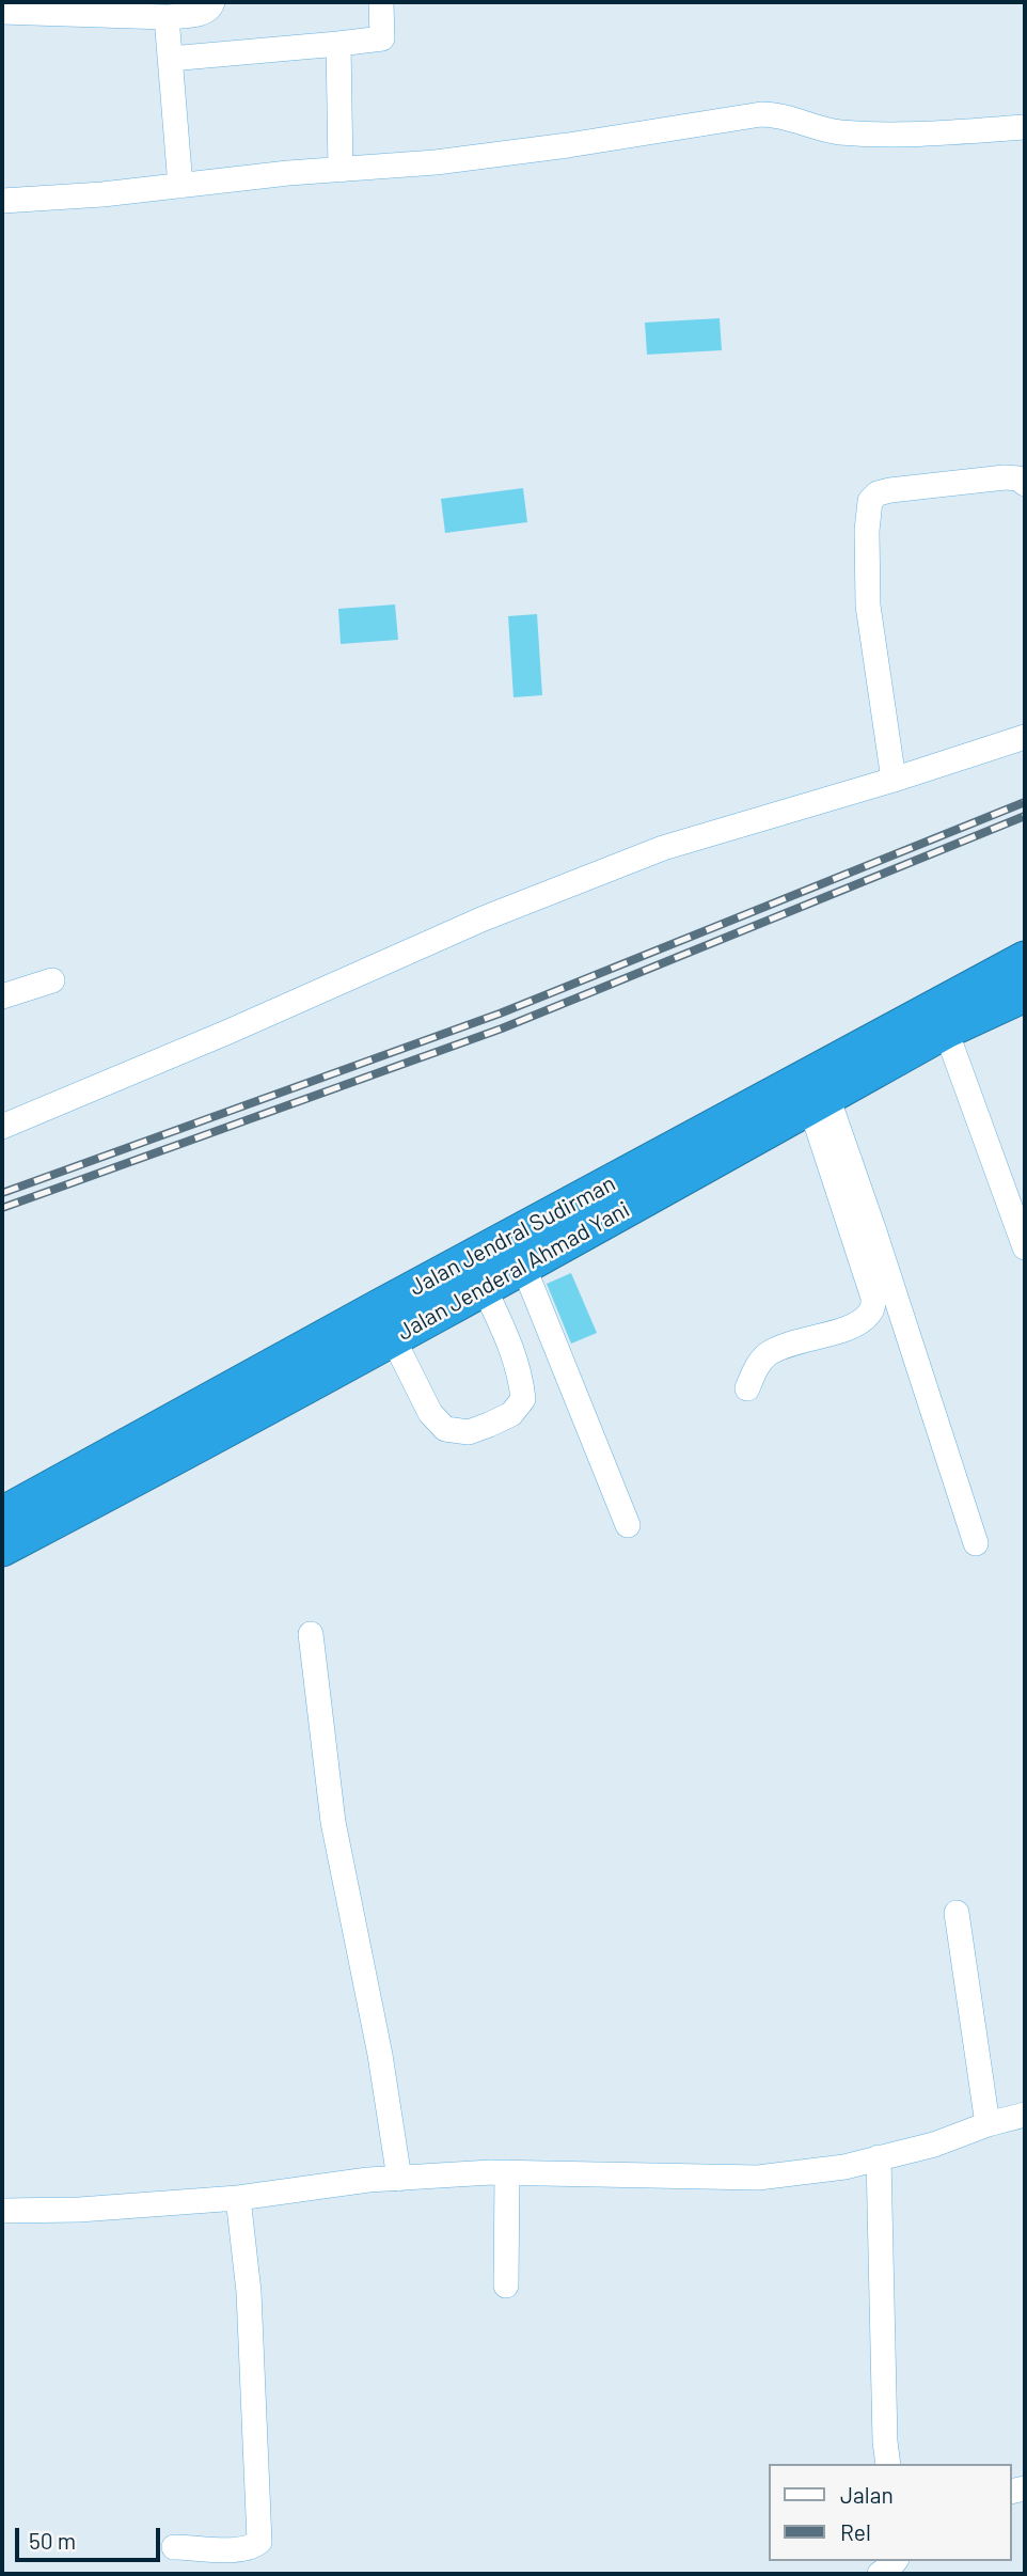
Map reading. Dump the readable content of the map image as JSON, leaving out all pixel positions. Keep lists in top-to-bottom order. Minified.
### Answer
{"streets":{"highway":["Jalan Jendral Sudirman","Jalan Jenderal Ahmad Yani"]},"crossings":[["Jalan Jendral Sudirman","Jalan Jenderal Ahmad Yani"]],"legend":["Jalan","Rel"],"scale_bar":"50 m"}
